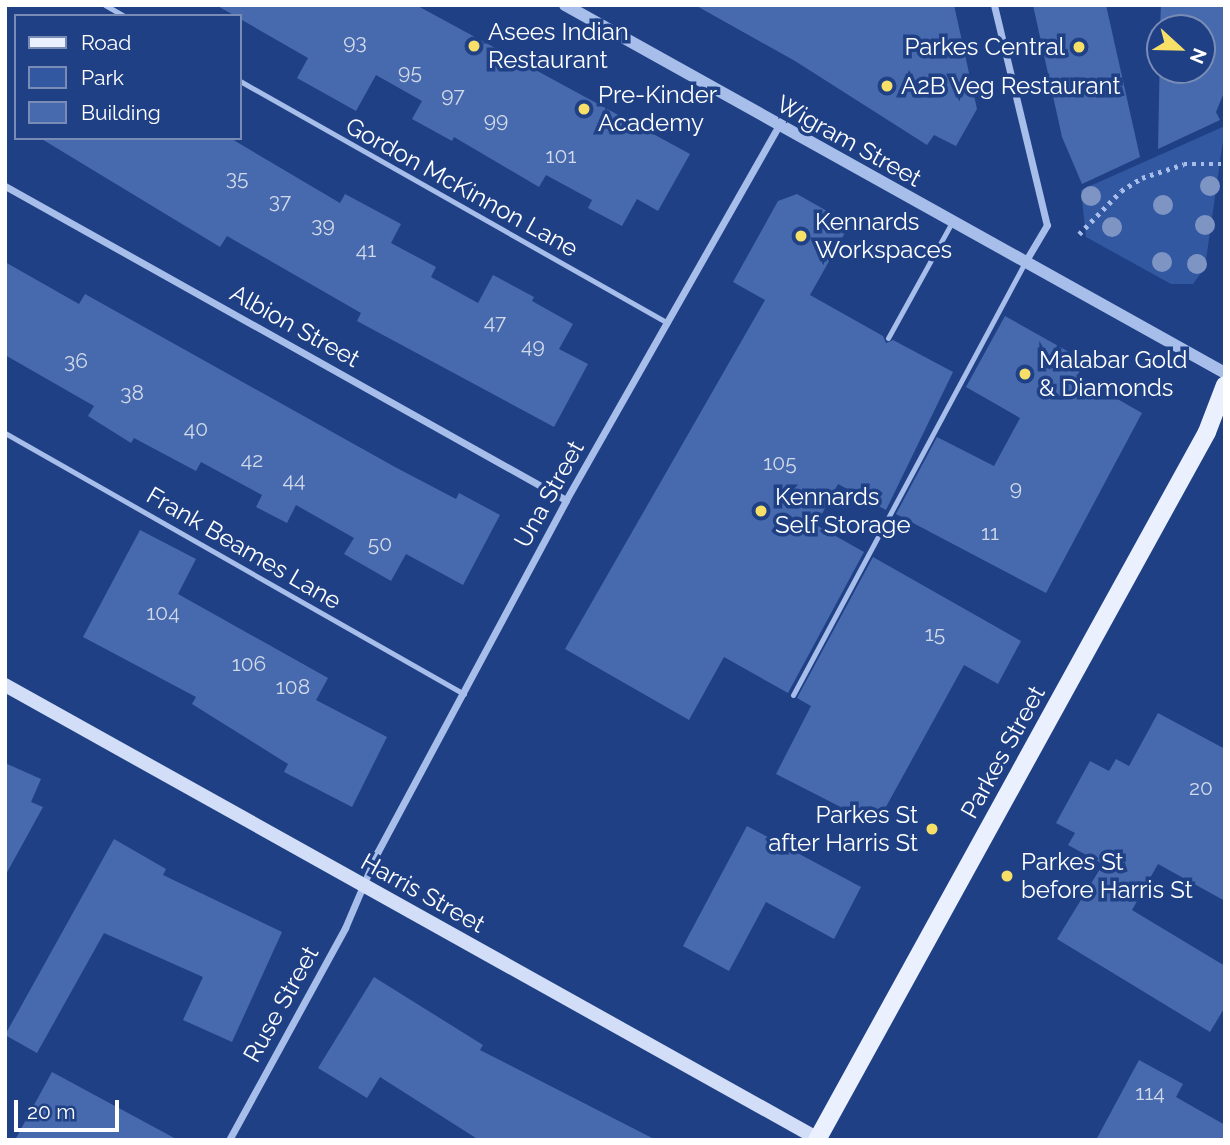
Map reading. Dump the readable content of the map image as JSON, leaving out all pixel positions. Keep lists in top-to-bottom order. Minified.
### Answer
{"streets":{"main road":["Parkes Street","Harris Street"],"street":["Wigram Street","Albion Street","Una Street","Ruse Street"],"lane":["Gordon McKinnon Lane","Frank Beames Lane"]},"crossings":[["Wigram Street","Una Street"],["Gordon McKinnon Lane","Una Street"],["Albion Street","Una Street"],["Una Street","Frank Beames Lane"],["Una Street","Harris Street"],["Una Street","Ruse Street"],["Parkes Street","Harris Street"],["Harris Street","Ruse Street"]],"places":["Asees Indian Restaurant","Parkes Central","A2B Veg Restaurant","Pre-Kinder Academy","Kennards Workspaces","Malabar Gold & Diamonds","Kennards Self Storage","Parkes St after Harris St","Parkes St before Harris St"],"house_numbers":["93","95","97","99","101","35","37","39","41","47","49","36","38","40","42","105","44","9","11","50","104","15","106","108","20","114"],"legend":["Road","Park","Building"],"scale_bar":"20 m","north":"right"}
